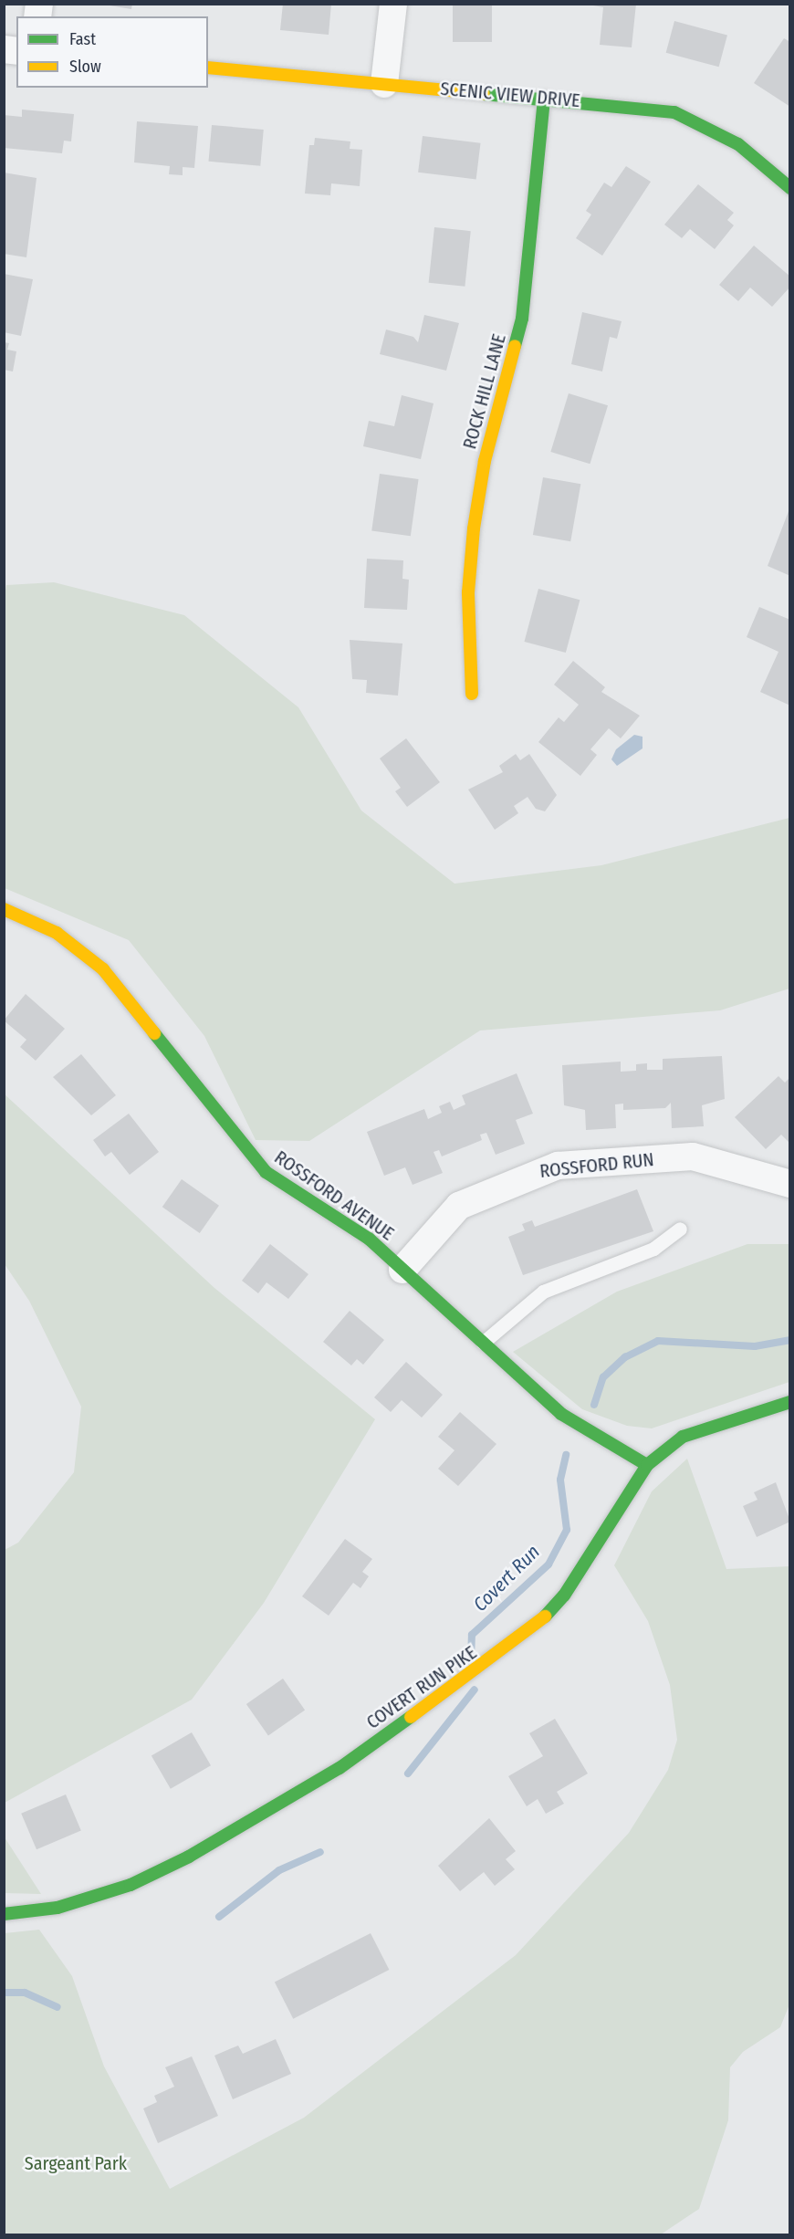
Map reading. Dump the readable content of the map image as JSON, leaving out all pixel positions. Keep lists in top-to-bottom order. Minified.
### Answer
{"streets":{"street":["SCENIC VIEW DRIVE","ROCK HILL LANE","ROSSFORD RUN","ROSSFORD AVENUE","COVERT RUN PIKE"]},"crossings":[["SCENIC VIEW DRIVE","ROCK HILL LANE"],["ROSSFORD RUN","ROSSFORD AVENUE"],["ROSSFORD AVENUE","COVERT RUN PIKE"]],"water":["Covert Run"],"parks":["Sargeant Park"],"legend":["Fast","Slow"]}
